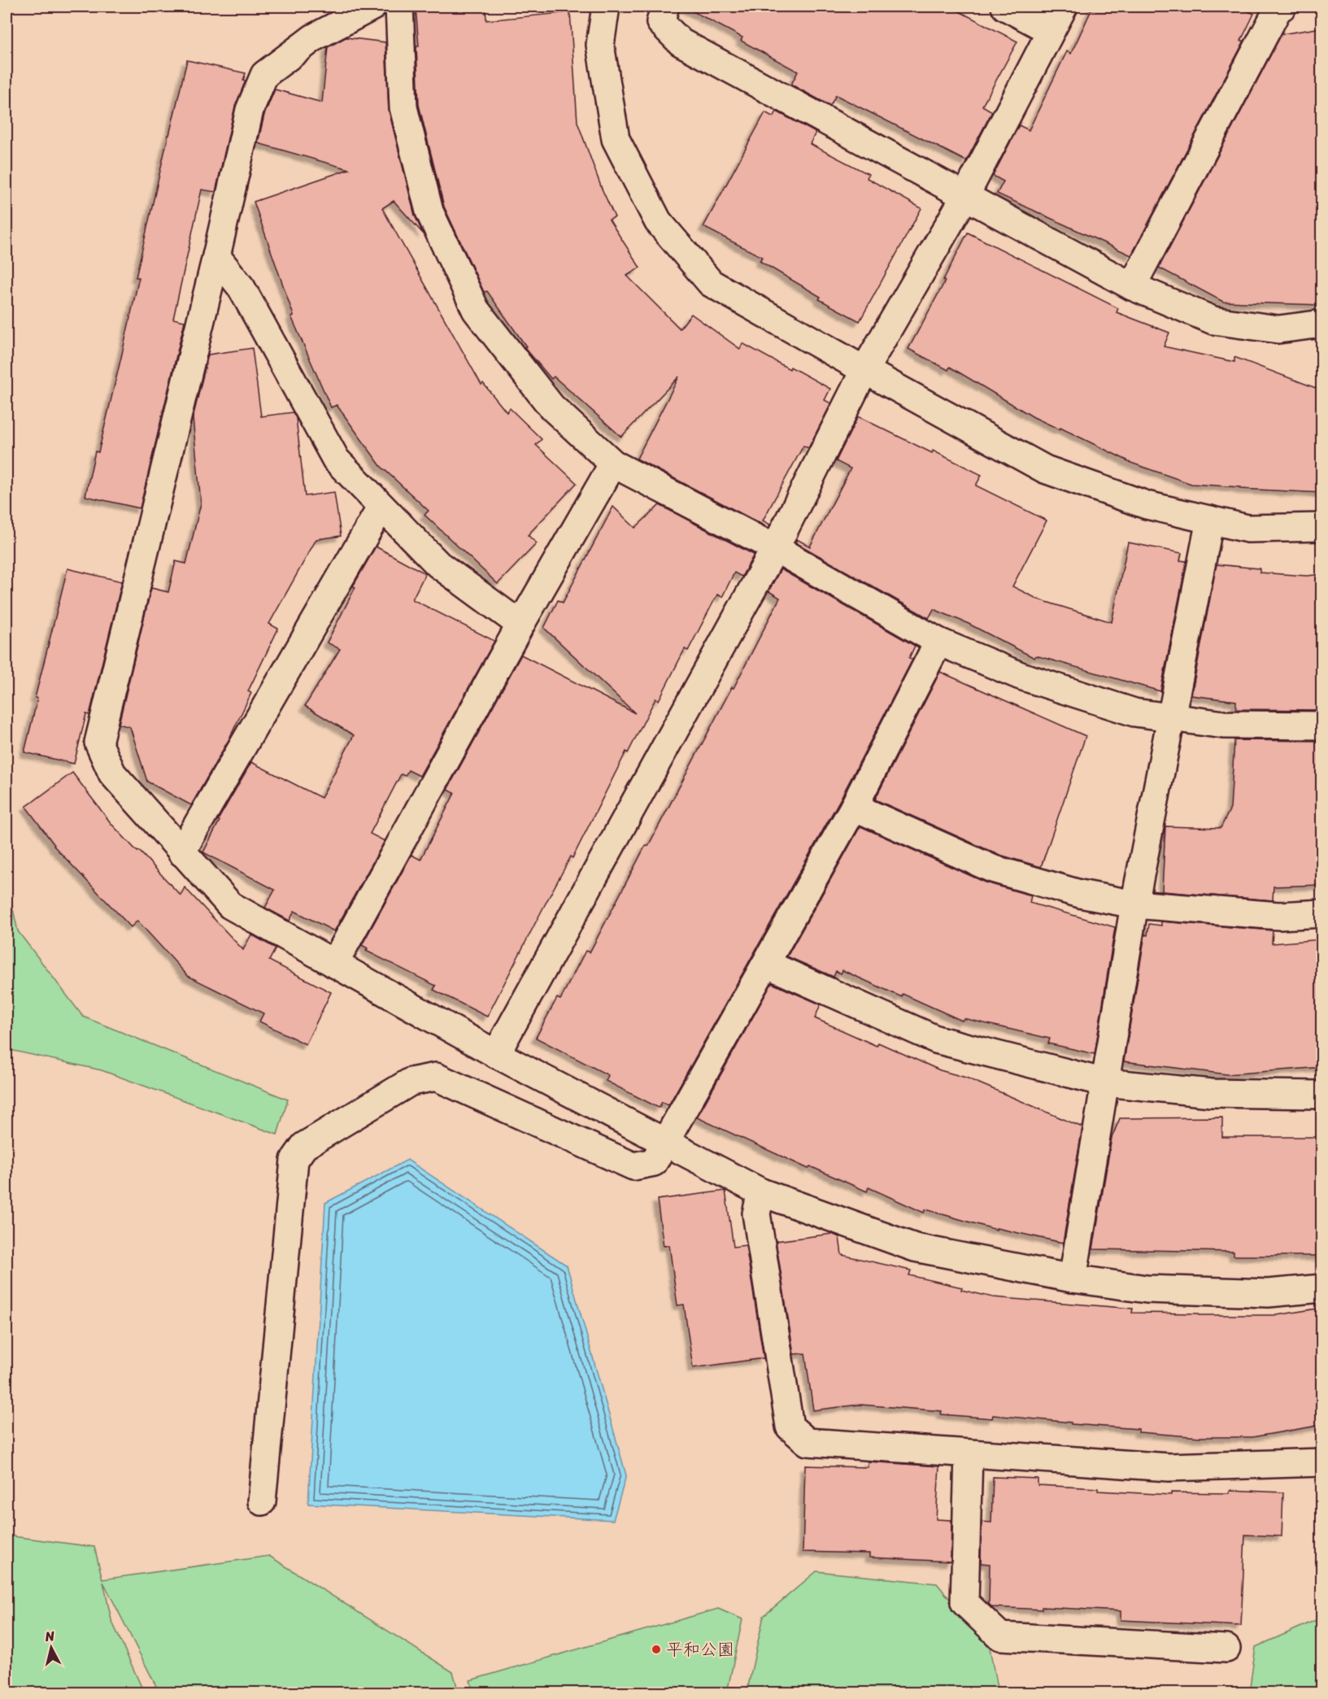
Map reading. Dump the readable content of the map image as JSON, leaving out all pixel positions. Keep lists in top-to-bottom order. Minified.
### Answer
{"places":["平和公園"],"north":"top"}
